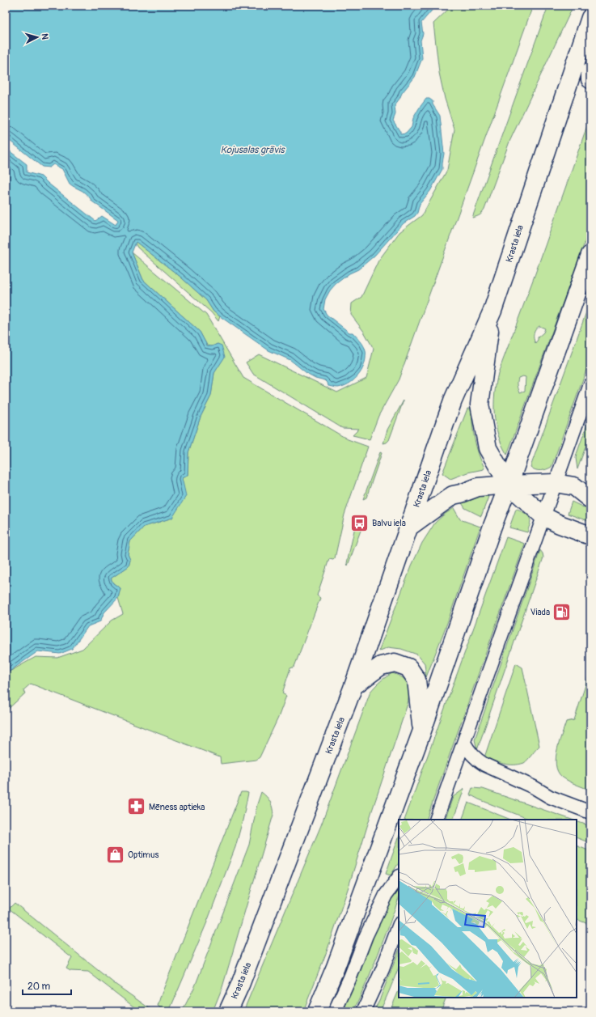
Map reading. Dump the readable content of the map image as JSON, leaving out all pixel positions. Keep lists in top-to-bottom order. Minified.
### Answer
{"streets":{"main road":["Krasta iela"]},"water":["Kojusalas grāvis"],"places":{"bus stop":["Balvu iela"],"fuel station":["Viada"],"pharmacy":["Mēness aptieka"],"shop":["Optimus"]},"scale_bar":"20 m","north":"right"}
